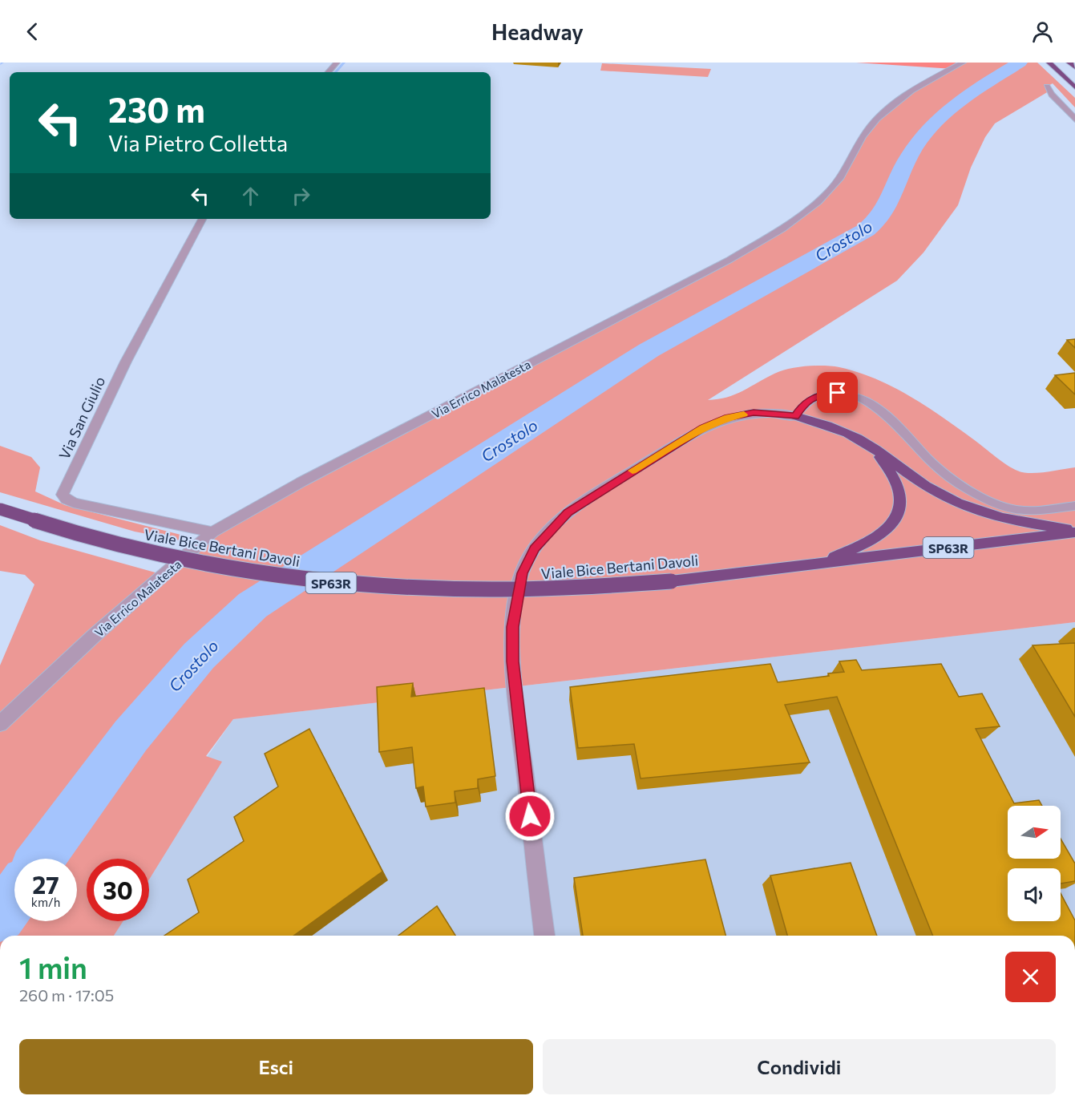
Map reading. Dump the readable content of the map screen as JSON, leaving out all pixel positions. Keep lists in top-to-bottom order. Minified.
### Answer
{"streets":{"highway":["Viale Bice Bertani Davoli","SP63R"],"street":["Via Errico Malatesta","Via San Giulio"]},"crossings":[["Via Errico Malatesta","Via San Giulio"]],"water":["Crostolo"],"north":"right","page":{"header":"Headway","turn":["230 m","Via Pietro Colletta"],"speed":"27 km/h","limit":"30","heading":["1 min","260 m · 17:05"],"buttons":["Esci","Condividi"]}}
